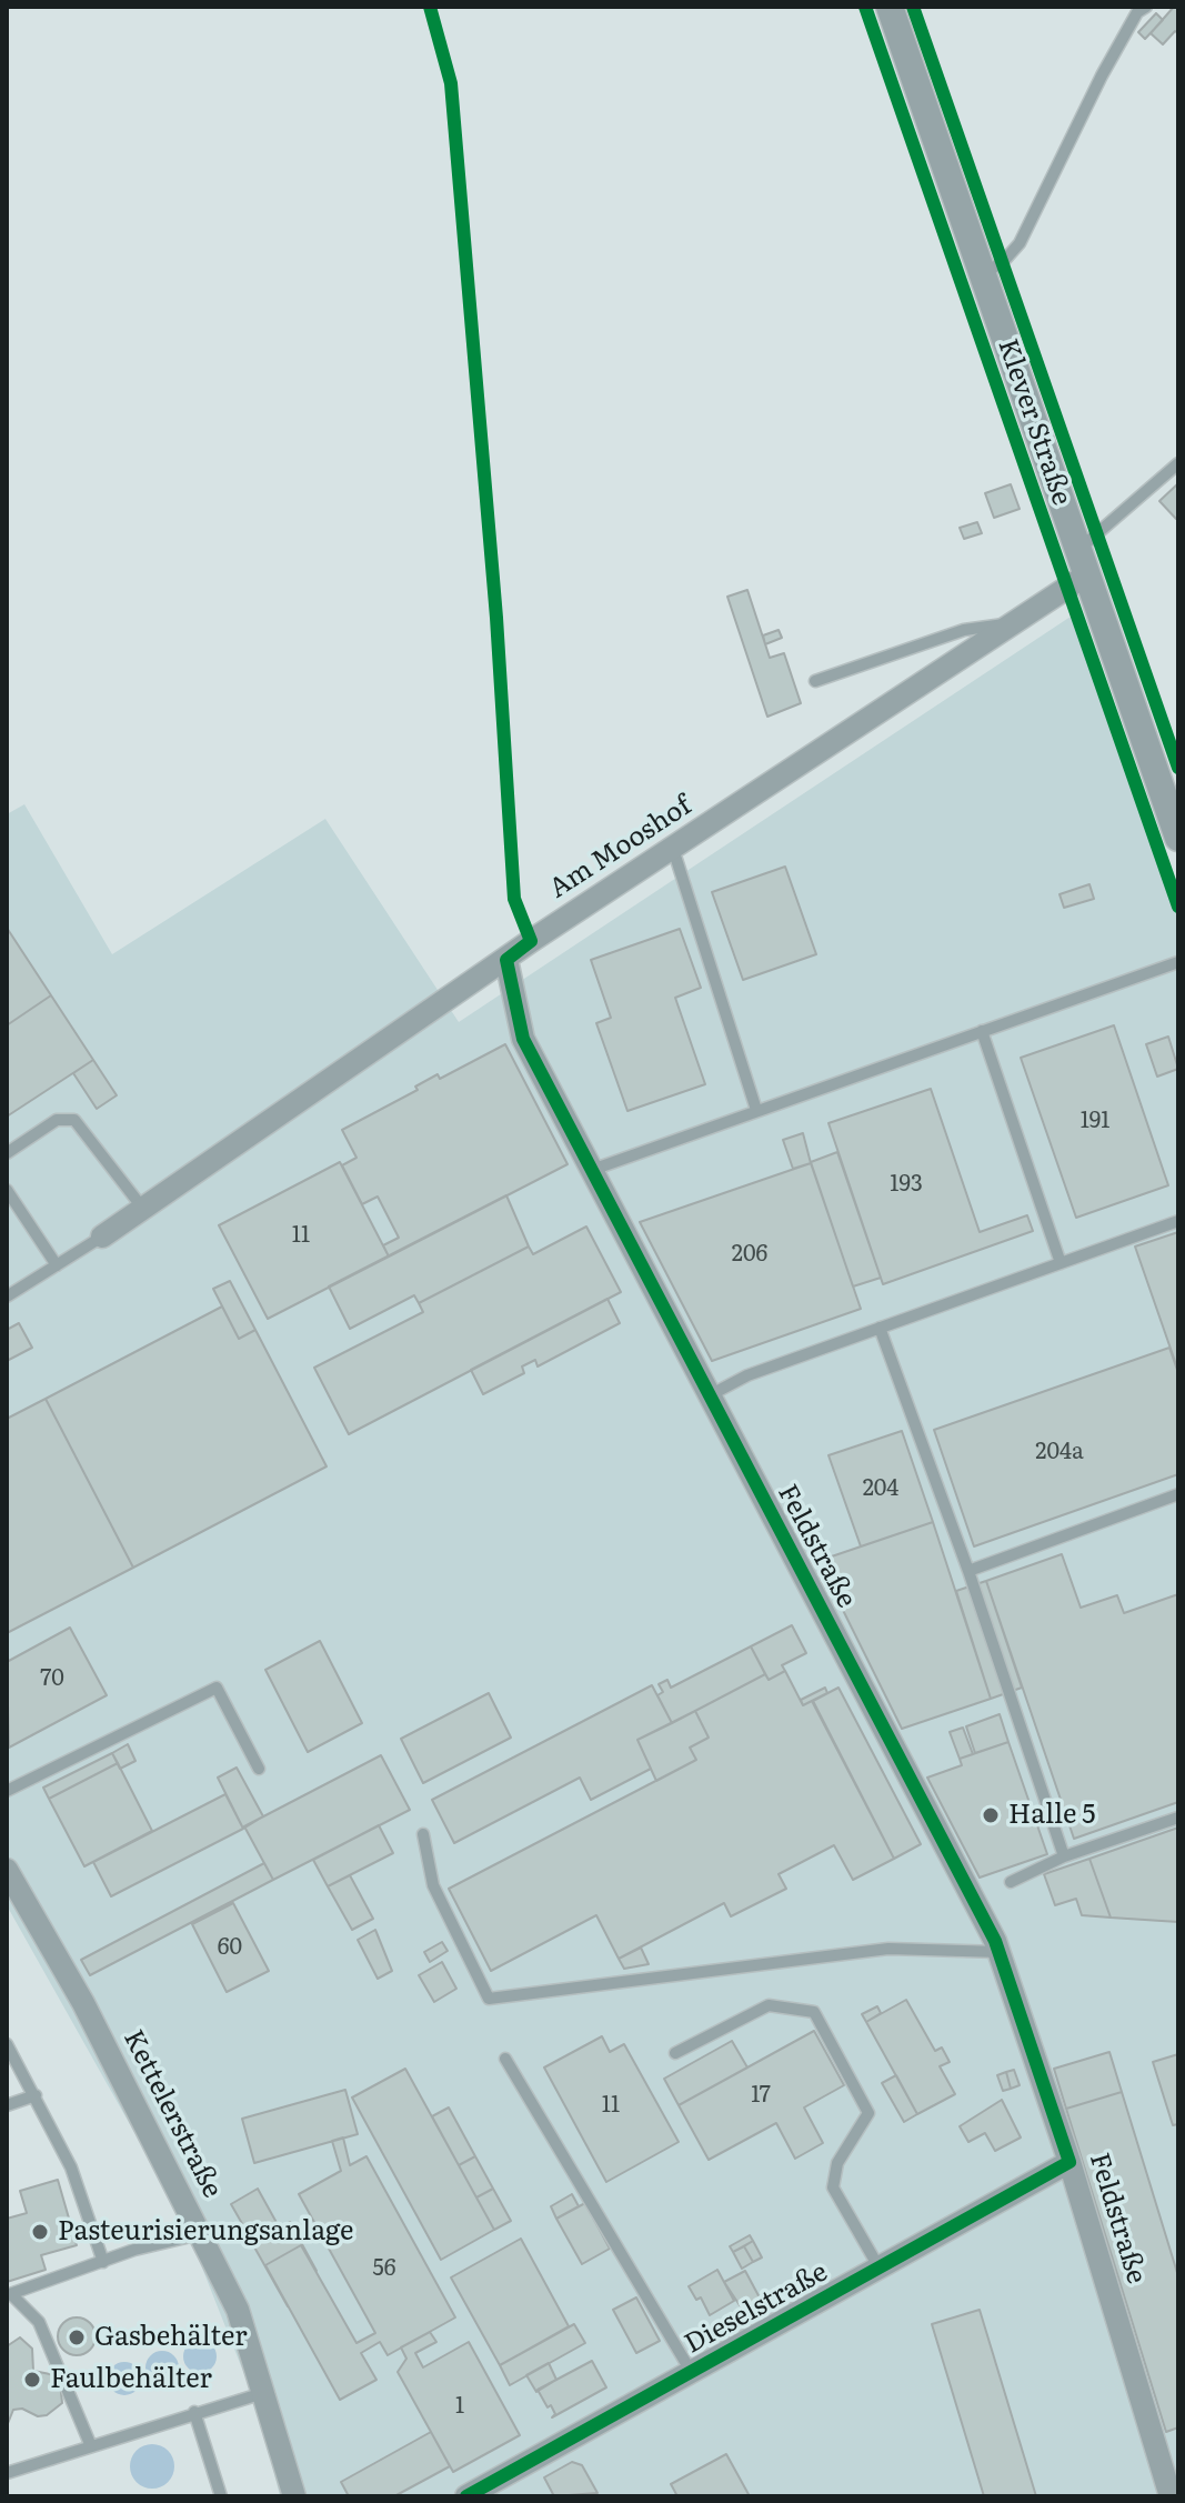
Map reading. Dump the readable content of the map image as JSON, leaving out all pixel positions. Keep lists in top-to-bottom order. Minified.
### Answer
{"streets":{"street":["Klever Straße","Am Mooshof","Feldstraße","Kettelerstraße","Dieselstraße"]},"crossings":[["Klever Straße","Am Mooshof"],["Am Mooshof","Feldstraße"],["Feldstraße","Dieselstraße"]],"places":["Halle 5","Pasteurisierungsanlage","Gasbehälter","Faulbehälter"],"house_numbers":["191","193","11","206","204a","204","70","60","17","11","56","1"]}
